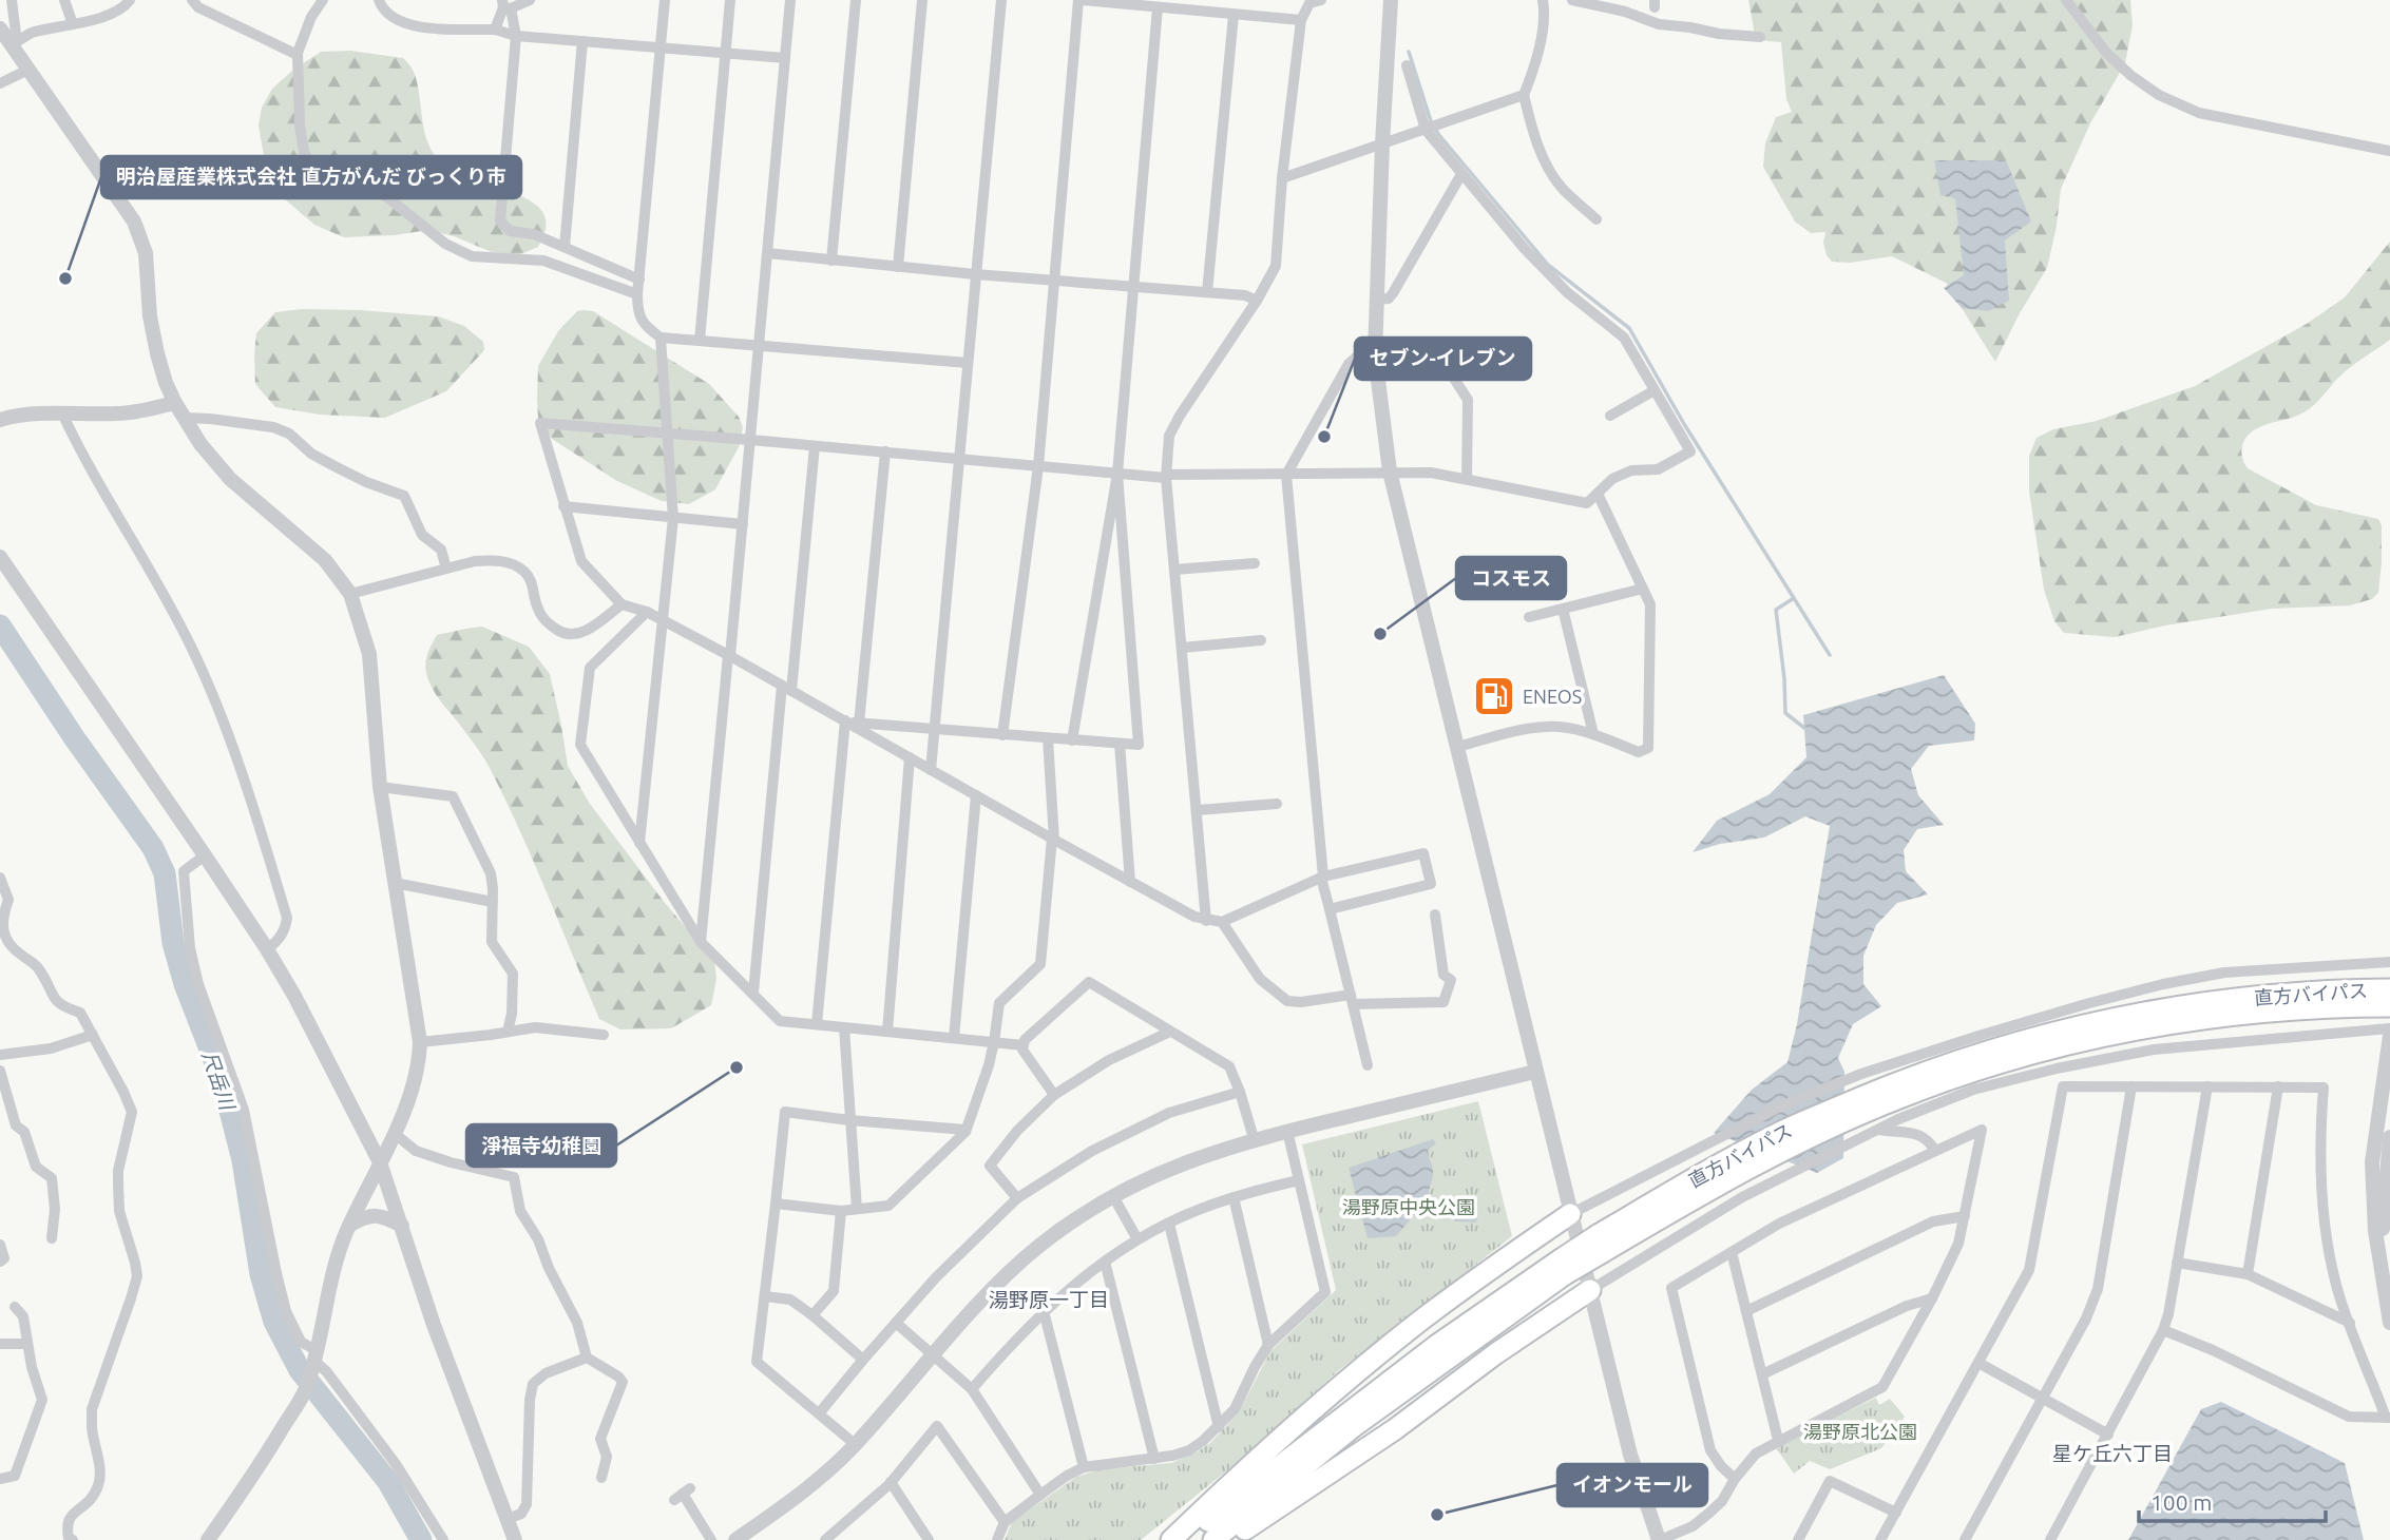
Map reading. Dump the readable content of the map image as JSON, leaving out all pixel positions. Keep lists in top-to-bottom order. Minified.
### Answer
{"streets":{"highway":["直方バイパス"]},"districts":["湯野原一丁目","星ケ丘六丁目"],"water":["尺岳川"],"parks":["湯野原中央公園","湯野原北公園"],"places":{"other":["明治屋産業株式会社 直方がんだ びっくり市","セブン-イレブン","コスモス","淨福寺幼稚園","イオンモール"],"fuel station":["ENEOS"]},"scale_bar":"100 m"}
